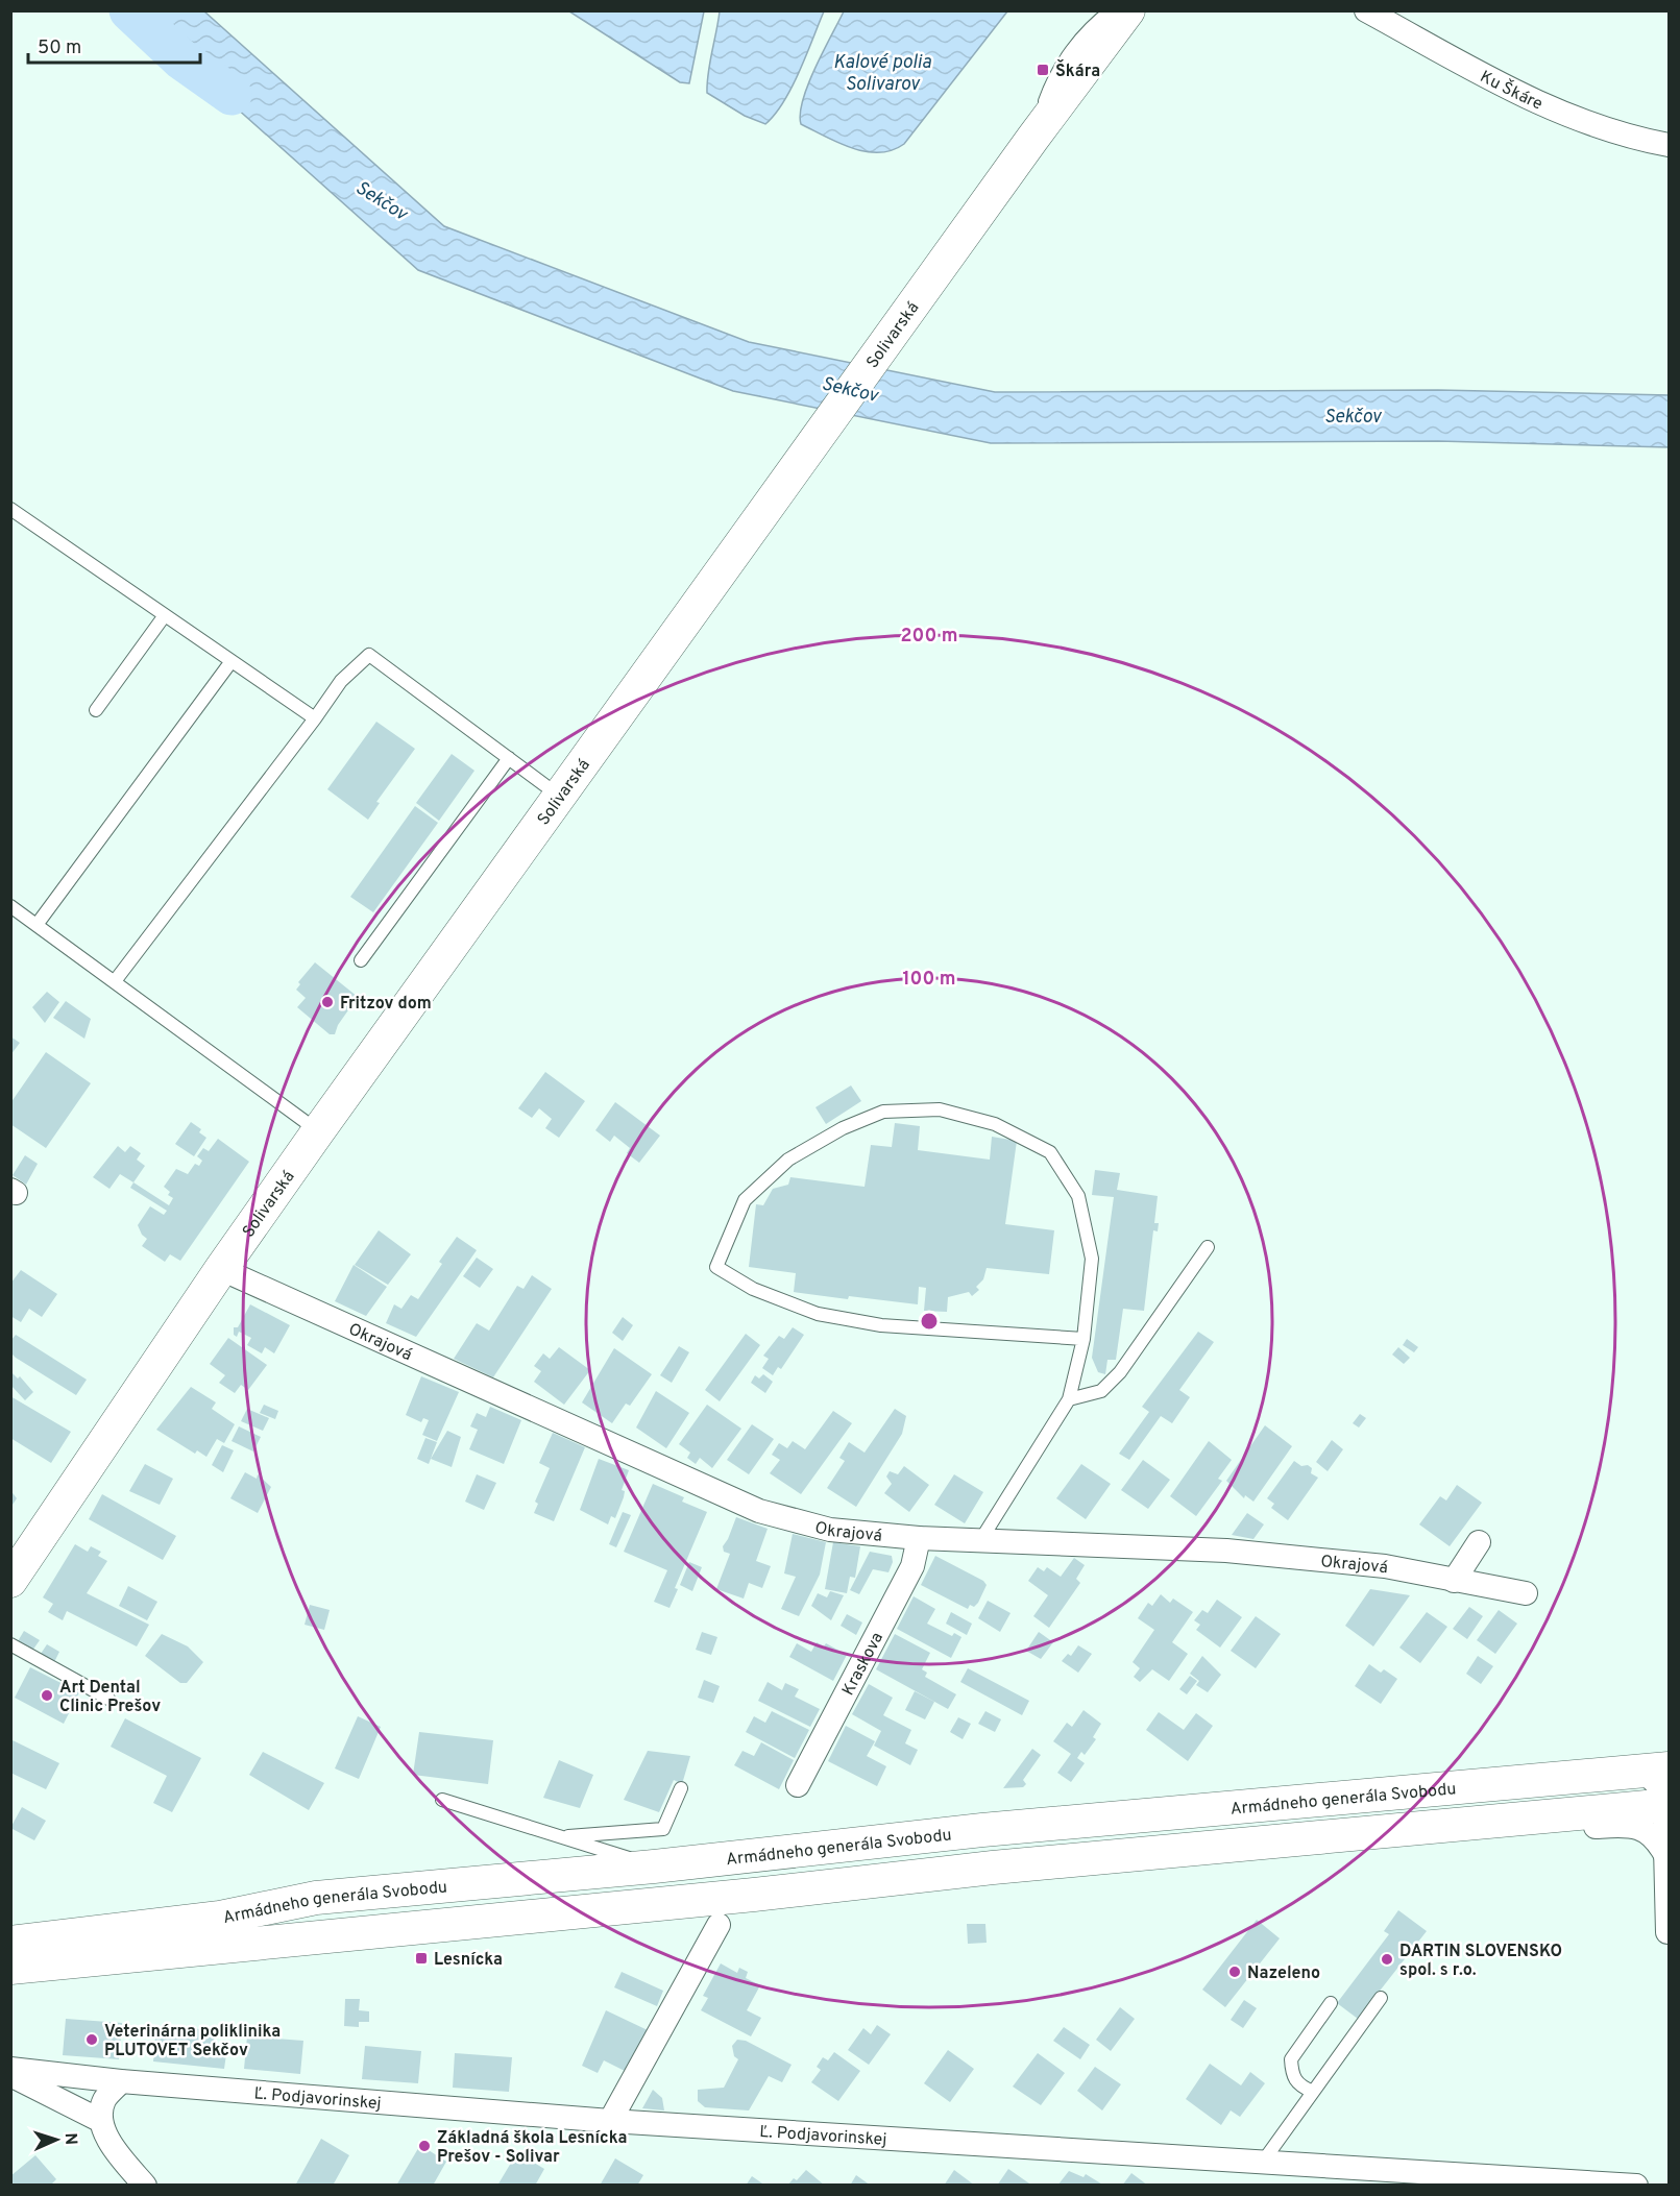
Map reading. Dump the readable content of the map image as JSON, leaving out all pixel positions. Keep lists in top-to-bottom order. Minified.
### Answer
{"streets":{"street":["Ku Škáre","Solivarská","Okrajová","Kraskova","Armádneho generála Svobodu","Ľ. Podjavorinskej"]},"crossings":[["Solivarská","Okrajová"],["Okrajová","Kraskova"]],"water":["Kalové polia Solivarov","Sekčov"],"places":{"transit":["Škára","Lesnícka"],"other":["Fritzov dom","Art Dental Clinic Prešov","DARTIN SLOVENSKO spol. s r.o.","Nazeleno","Veterinárna poliklinika PLUTOVET Sekčov","Základná škola Lesnícka Prešov - Solivar"]},"scale_bar":"50 m","north":"right","rings":["200 m","100 m"]}
